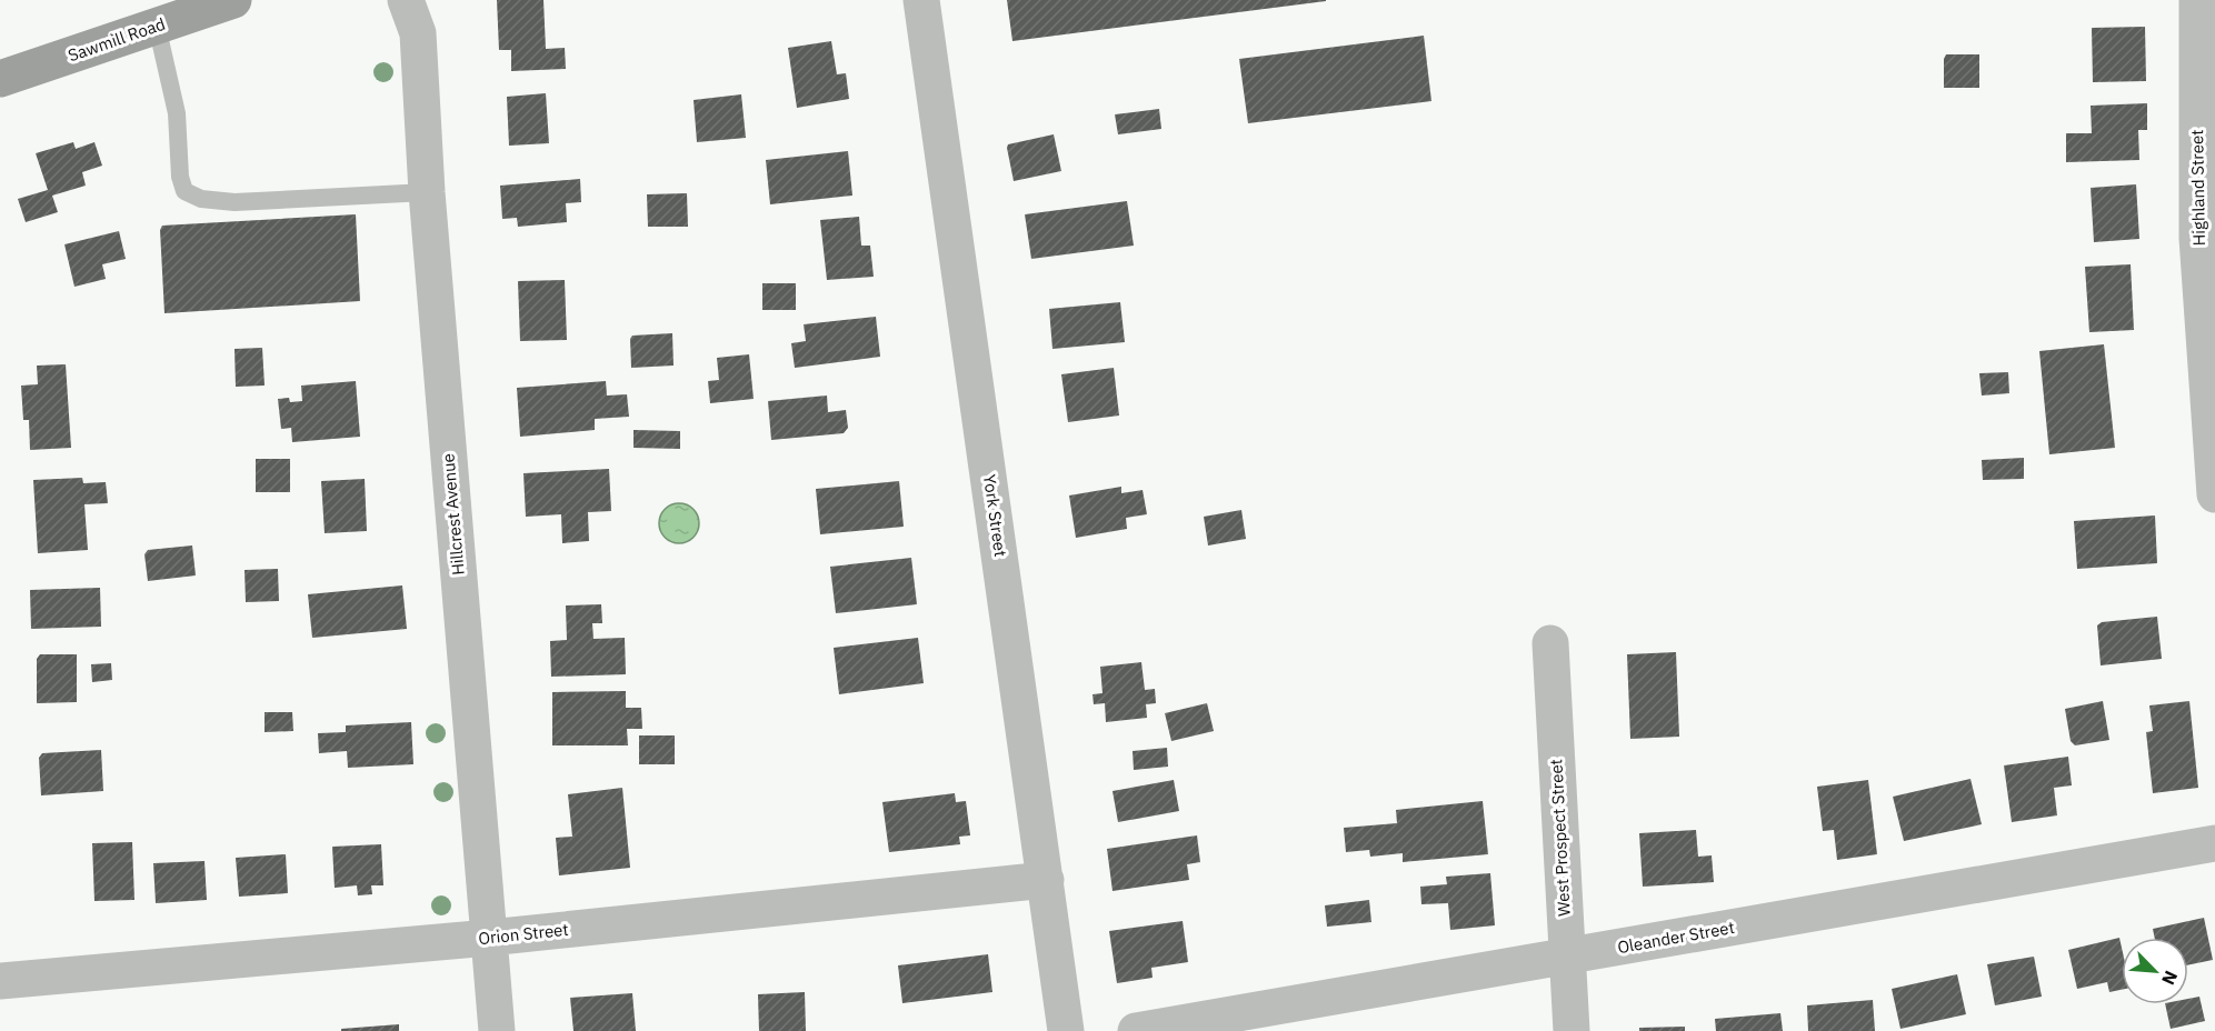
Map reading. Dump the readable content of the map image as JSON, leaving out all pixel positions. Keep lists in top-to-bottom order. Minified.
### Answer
{"streets":{"main road":["Sawmill Road"],"street":["Highland Street","Hillcrest Avenue","York Street","West Prospect Street","Orion Street","Oleander Street"]},"crossings":[["Hillcrest Avenue","Orion Street"],["York Street","Orion Street"],["West Prospect Street","Oleander Street"]],"north":"bottom right"}
